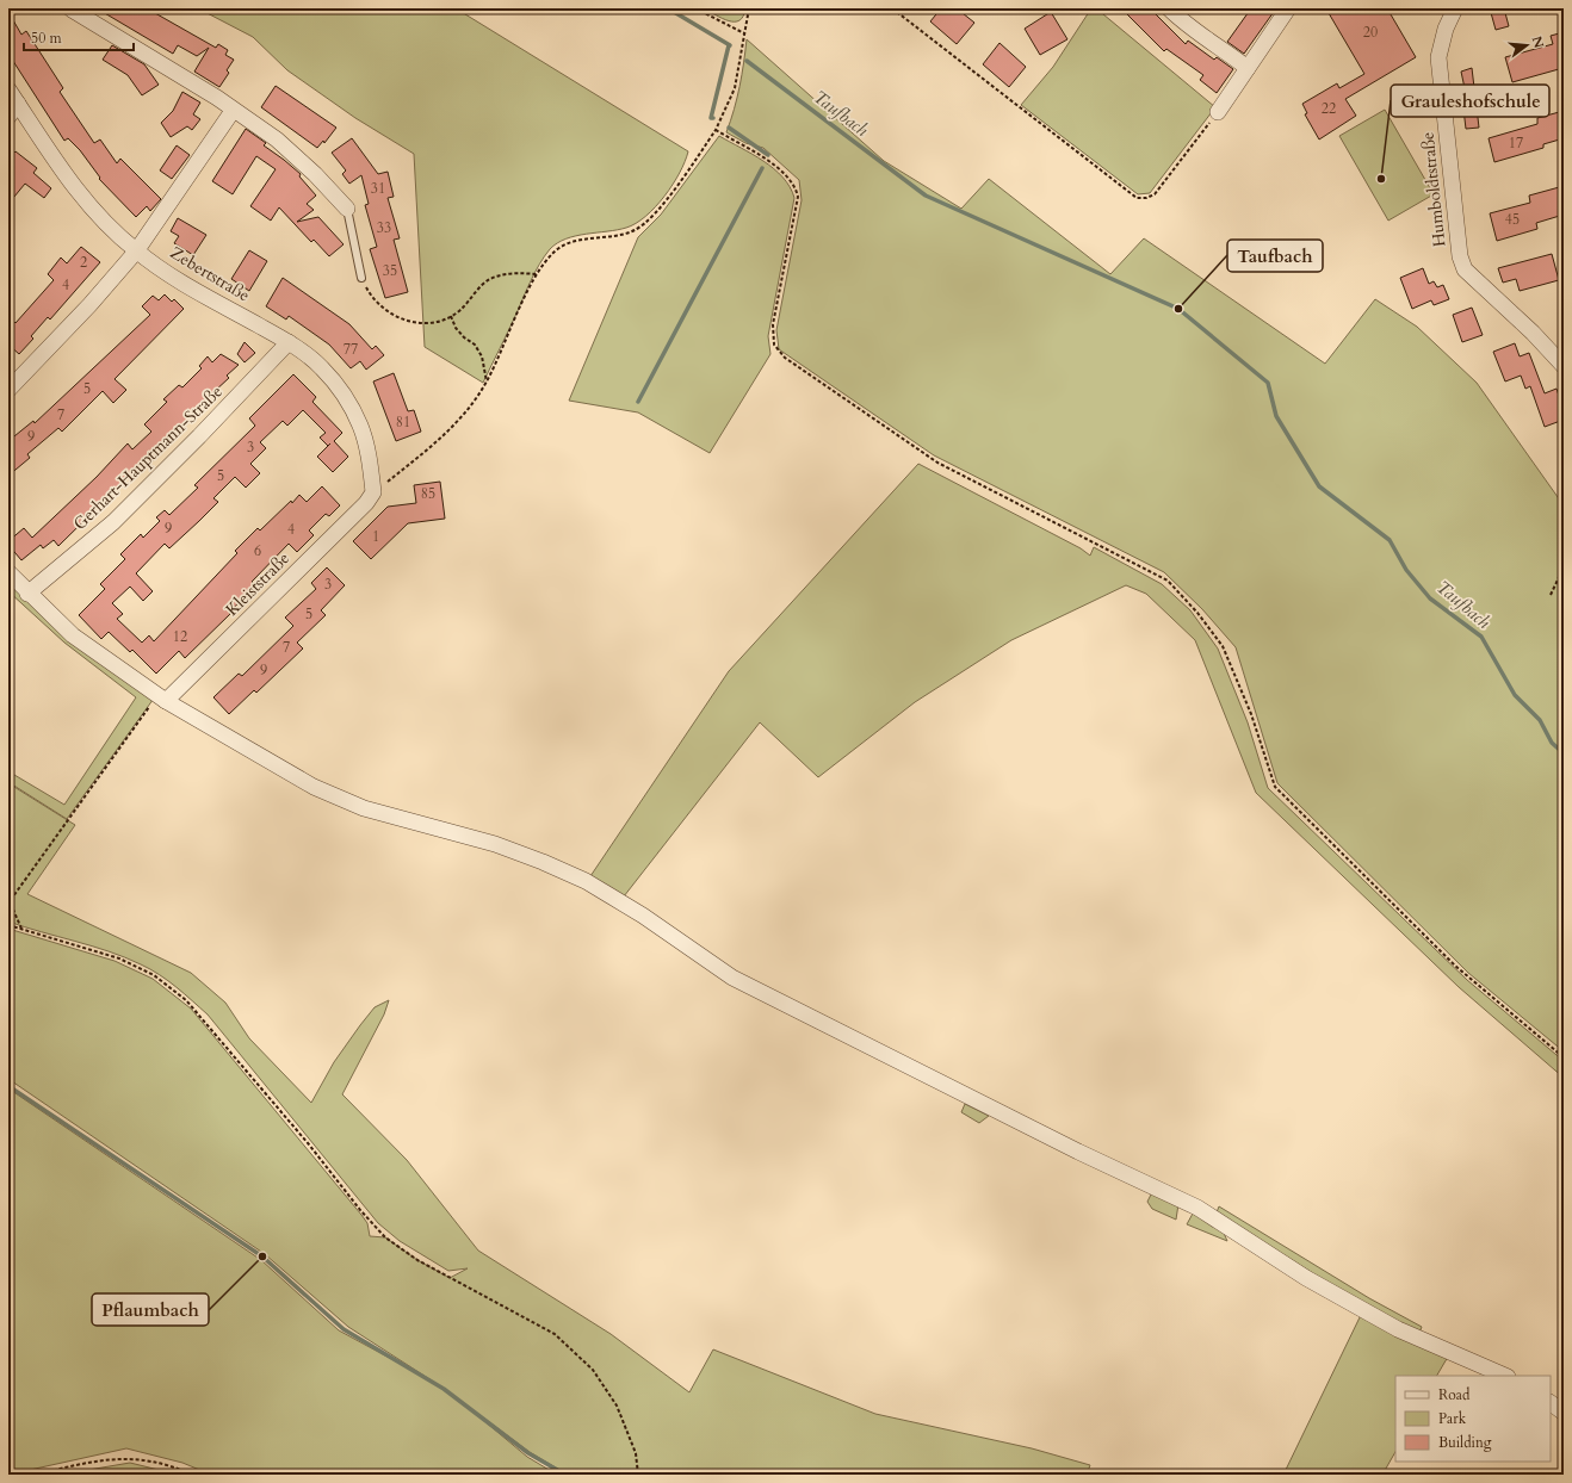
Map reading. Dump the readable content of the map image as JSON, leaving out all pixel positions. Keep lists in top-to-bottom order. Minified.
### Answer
{"streets":{"street":["Humboldtstraße","Zebertstraße","Gerhart-Hauptmann-Straße","Kleiststraße"]},"crossings":[["Zebertstraße","Gerhart-Hauptmann-Straße"],["Zebertstraße","Kleiststraße"]],"water":["Taufbach"],"places":["Grauleshofschule","Taufbach","Pflaumbach"],"house_numbers":["20","22","17","31","45","33","2","35","4","77","5","7","81","9","3","5","85","9","4","1","6","3","5","12","7","9"],"legend":["Road","Park","Building"],"scale_bar":"50 m","north":"right"}
